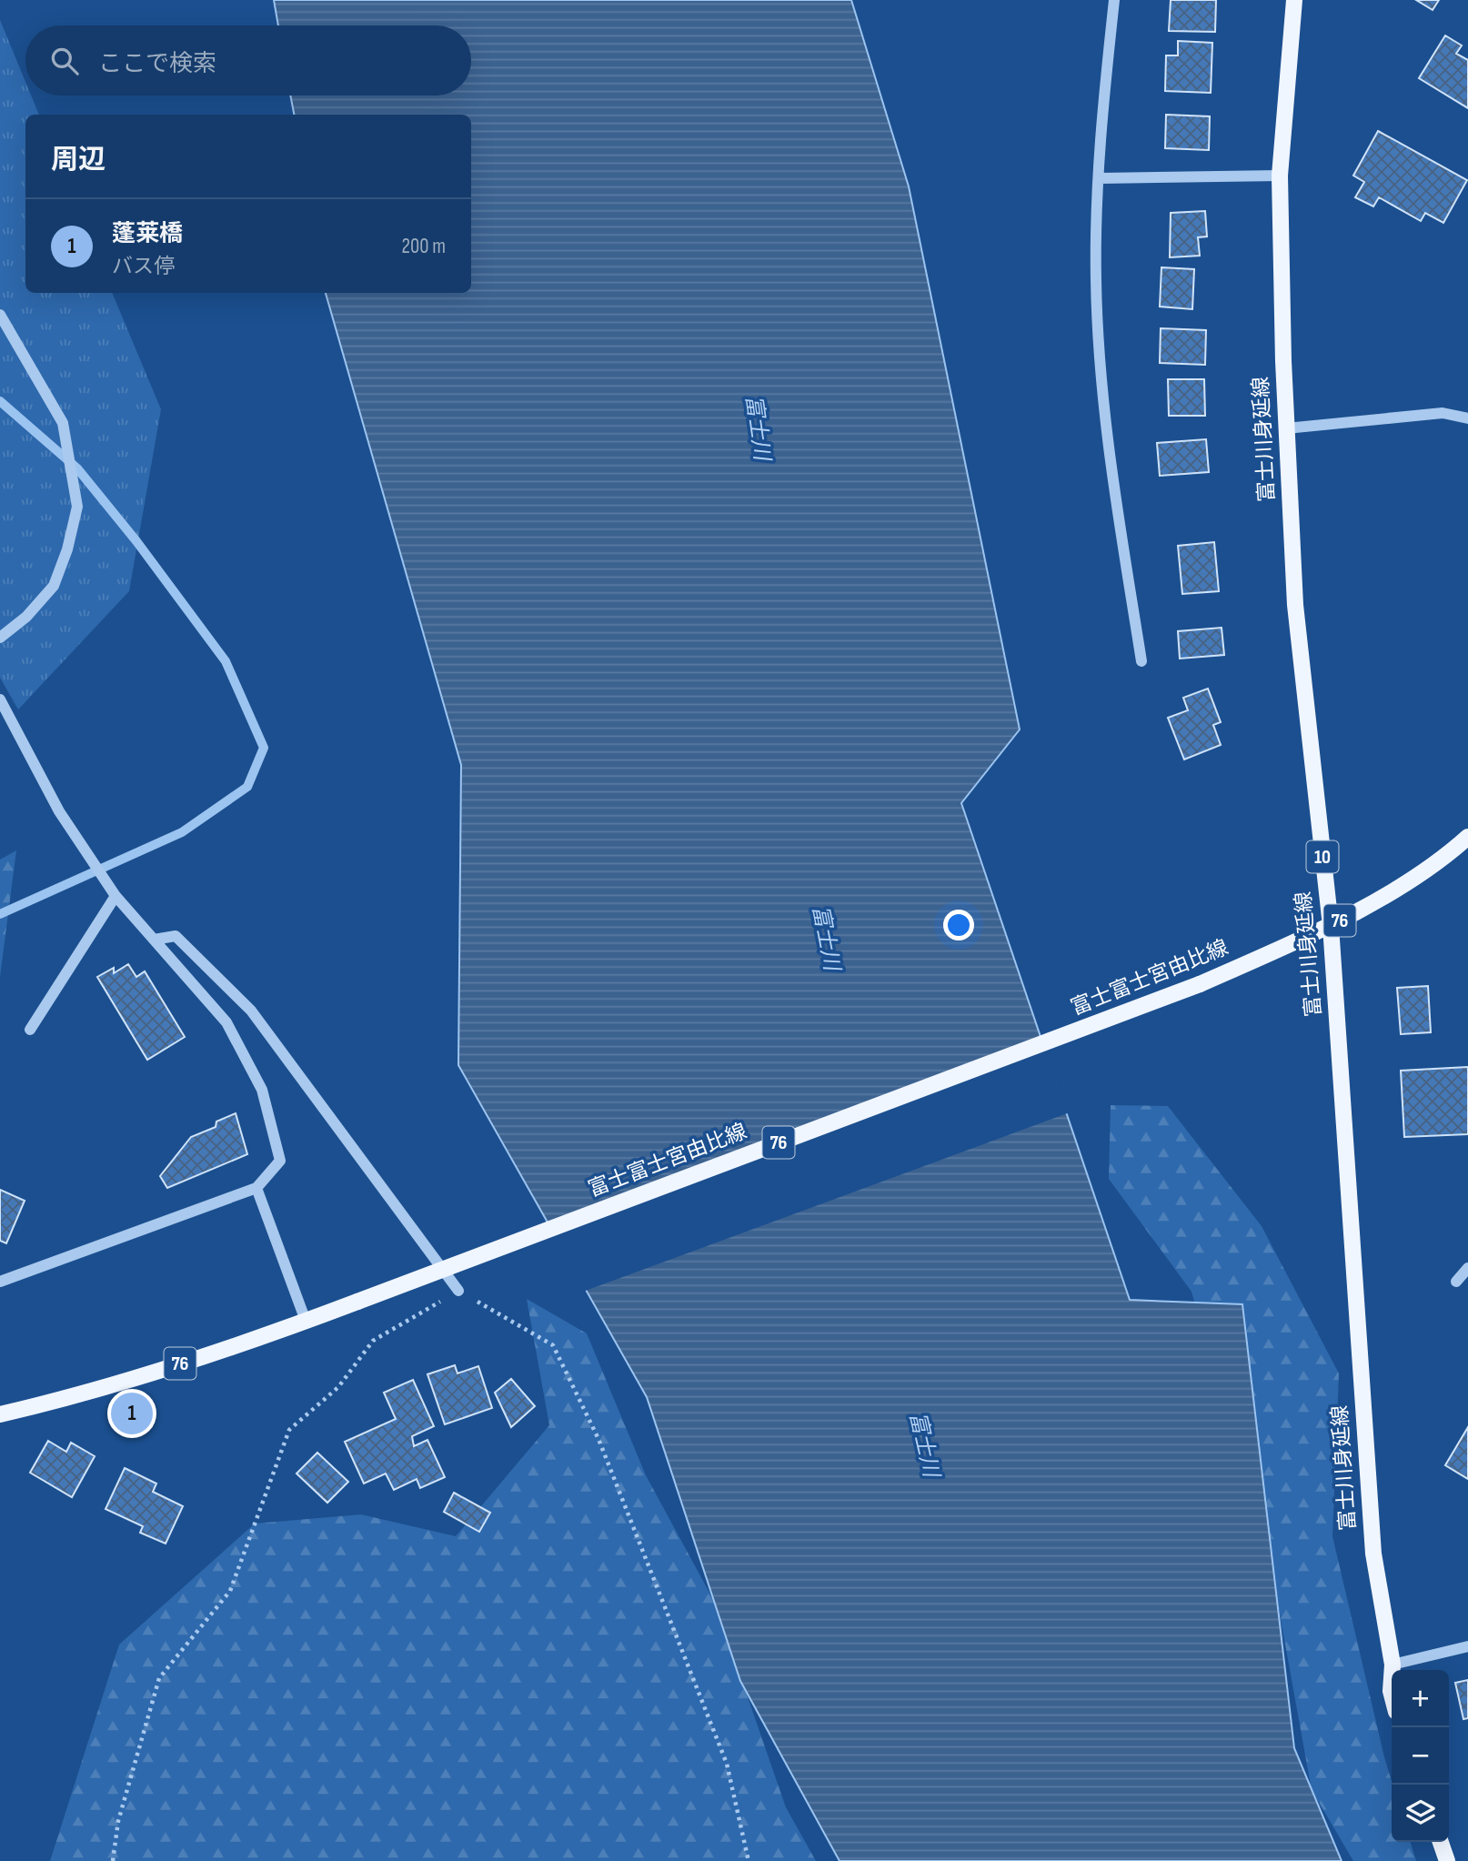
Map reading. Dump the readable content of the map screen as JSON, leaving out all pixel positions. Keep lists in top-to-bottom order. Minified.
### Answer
{"streets":{"main road":["富士川身延線","10","76","富士富士宮由比線"]},"crossings":[["富士川身延線","富士富士宮由比線"]],"water":["富士川"],"page":{"search":"ここで検索","heading":"周辺","list":[{"mark":"1","name":"蓬莱橋","note":"バス停","value":"200 m"}],"pins":"1","map_buttons":["+","−"]}}
